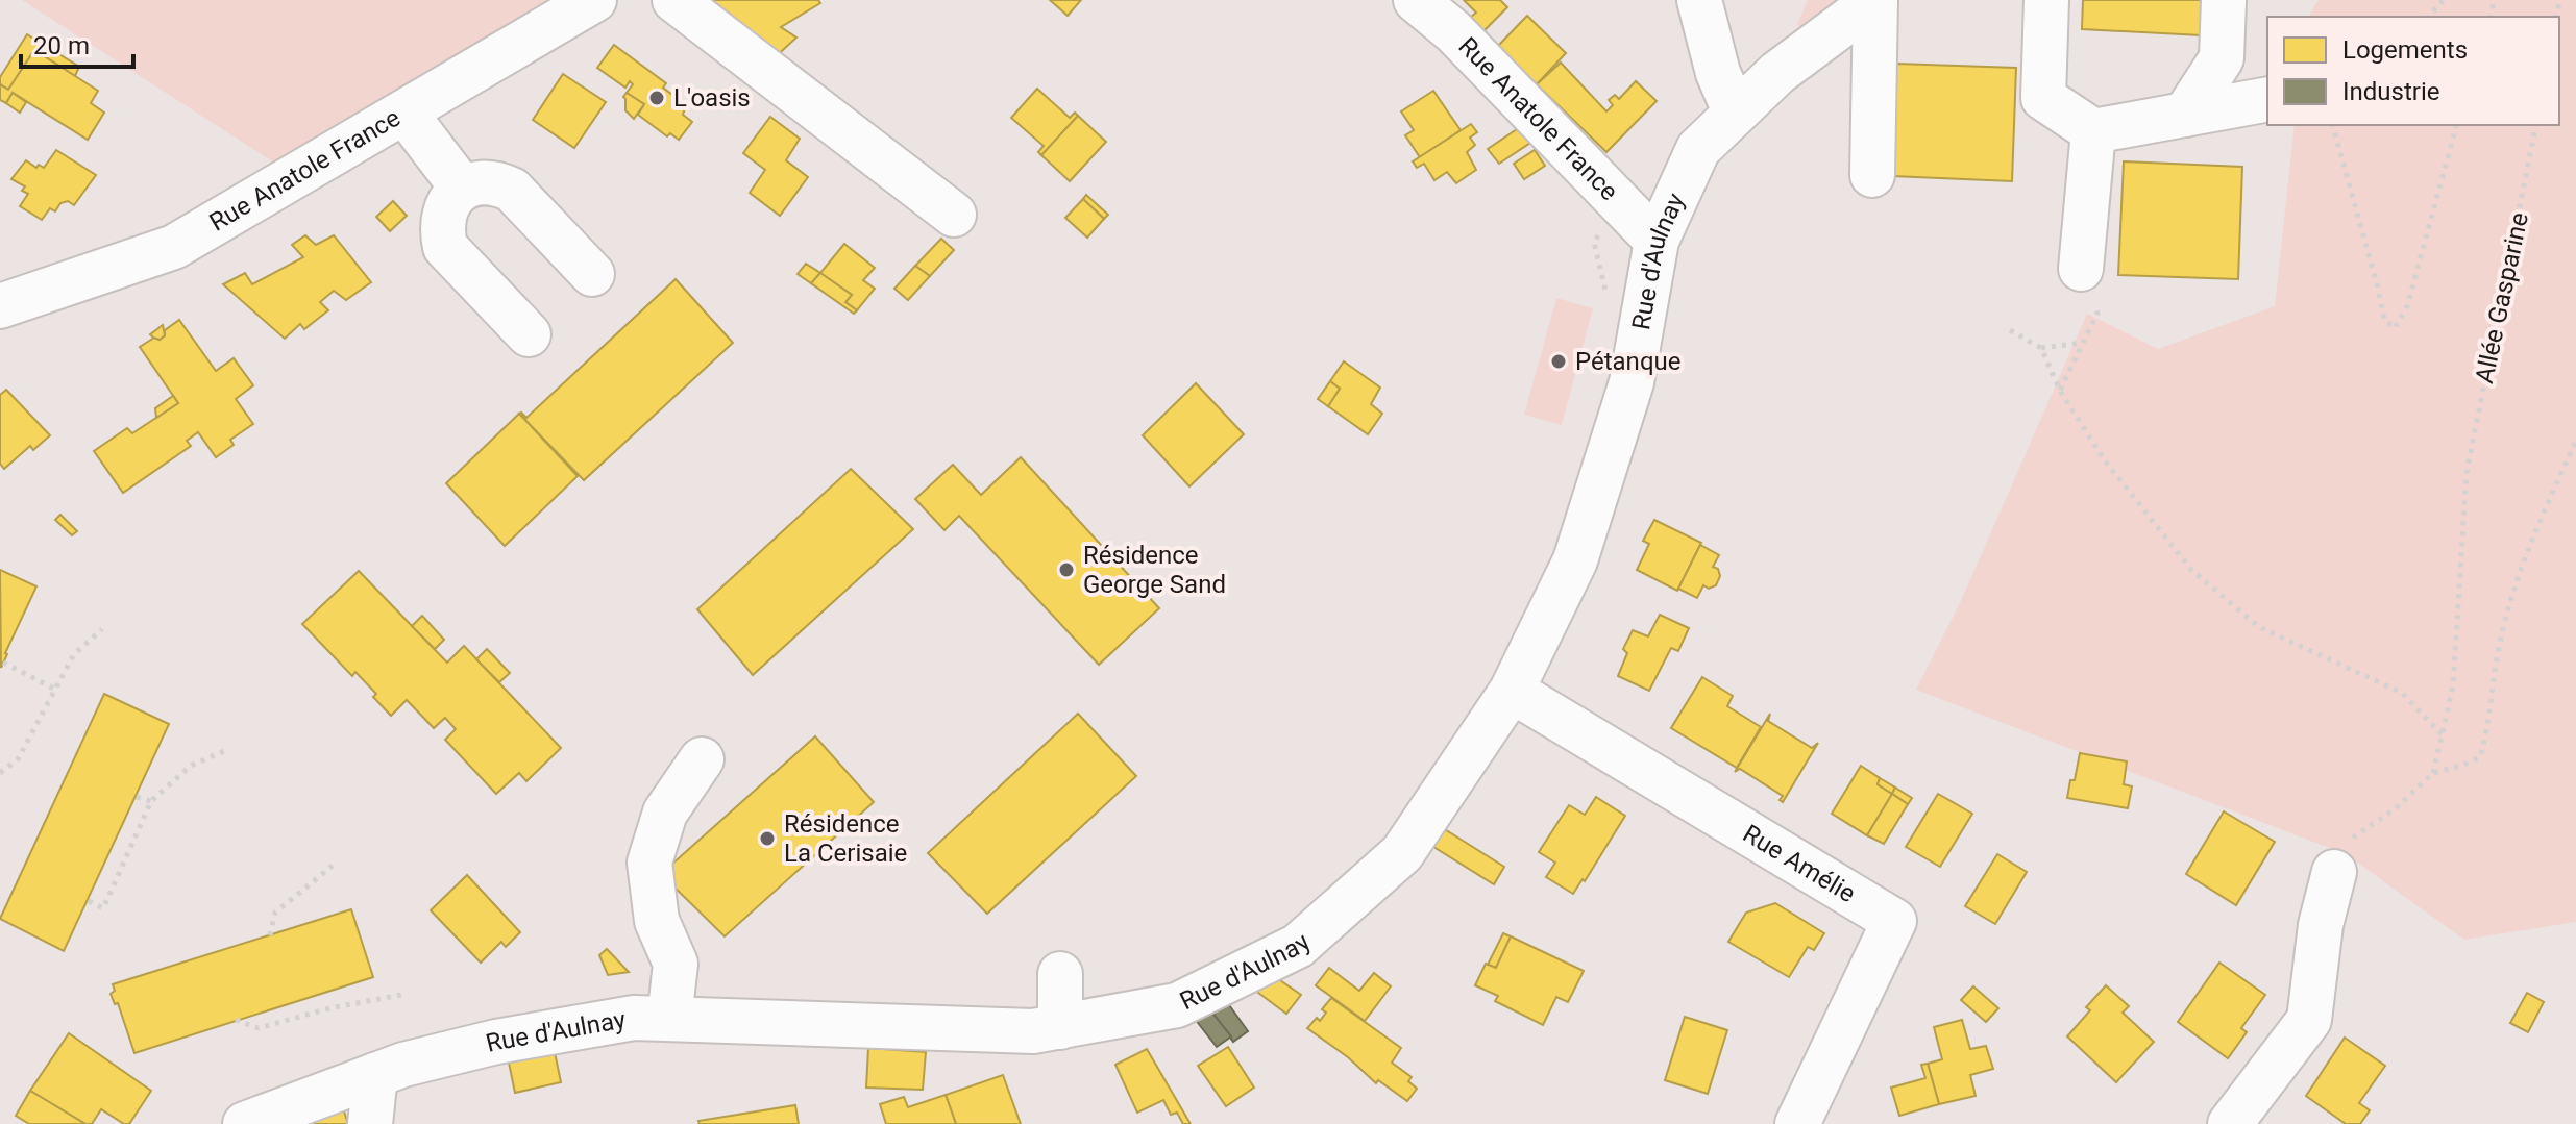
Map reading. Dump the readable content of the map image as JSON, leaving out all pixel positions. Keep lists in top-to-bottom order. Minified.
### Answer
{"streets":{"street":["Rue Anatole France","Rue d'Aulnay","Rue Amélie"],"path":["Allée Gasparine"]},"crossings":[["Rue Anatole France","Rue d'Aulnay"],["Rue d'Aulnay","Rue Amélie"]],"places":["L'oasis","Pétanque","Résidence George Sand","Résidence La Cerisaie"],"legend":["Logements","Industrie"],"scale_bar":"20 m"}
